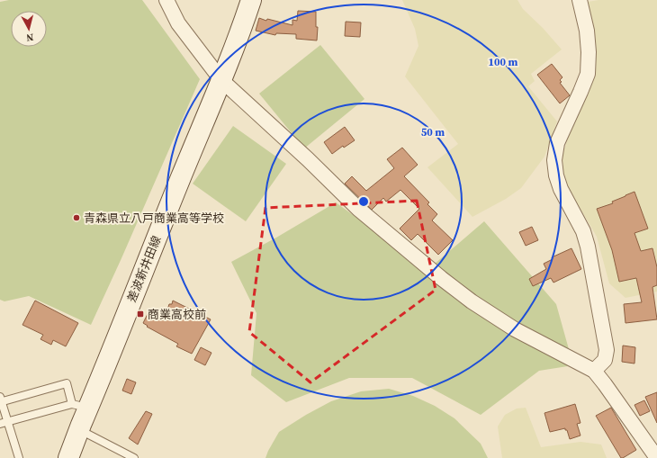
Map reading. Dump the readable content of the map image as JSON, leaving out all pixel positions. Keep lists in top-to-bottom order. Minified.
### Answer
{"streets":{"main road":["差波新井田線"]},"places":{"other":["青森県立八戸商業高等学校"],"transit":["商業高校前"]},"north":"bottom","rings":["100 m","50 m"]}
